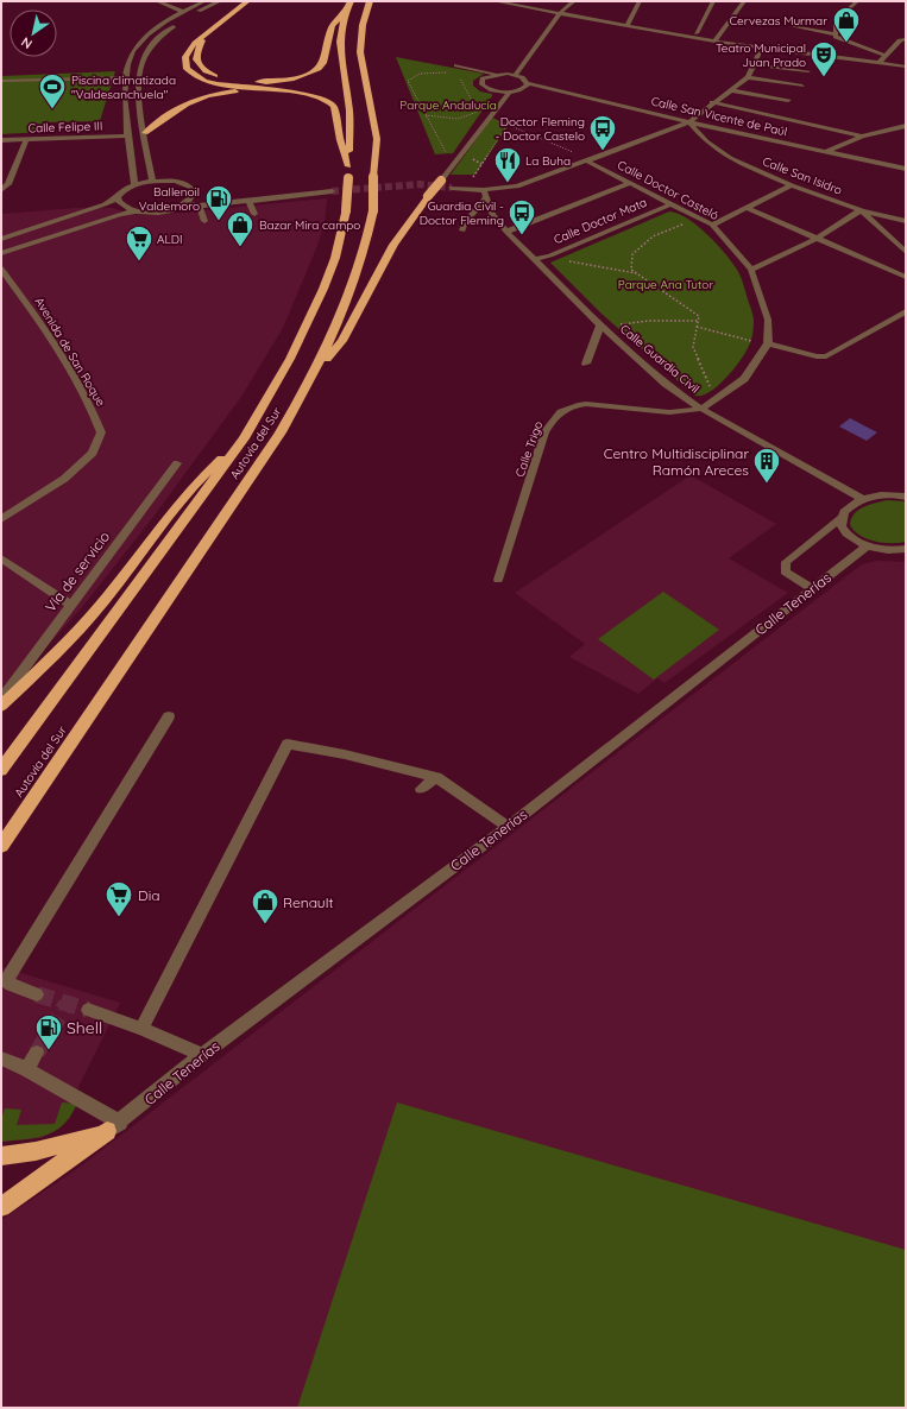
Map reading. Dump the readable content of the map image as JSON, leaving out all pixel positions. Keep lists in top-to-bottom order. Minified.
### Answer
{"streets":{"highway":["Autovía del Sur"],"street":["Calle San Vicente de Paúl","Calle Felipe III","Calle San Isidro","Calle Doctor Casteló","Calle Doctor Mata","Avenida de San Roque","Calle Guardia Civil","Calle Trigo","Vía de servicio","Calle Tenerías"]},"crossings":[["Calle San Vicente de Paúl","Calle San Isidro"],["Calle Doctor Casteló","Calle Doctor Mata"],["Calle Doctor Mata","Calle Guardia Civil"],["Calle Guardia Civil","Calle Trigo"]],"parks":["Parque Andalucía","Parque Ana Tutor"],"places":{"shop":["Cervezas Murmar","Bazar Mira campo","Renault"],"theatre":["Teatro Municipal Juan Prado"],"sports":["Piscina climatizada \"Valdesanchuela\""],"bus stop":["Doctor Fleming - Doctor Castelo","Guardia Civil - Doctor Fleming"],"restaurant":["La Buha"],"fuel station":["Ballenoil Valdemoro","Shell"],"supermarket":["ALDI","Dia"],"building":["Centro Multidisciplinar Ramón Areces"]},"north":"bottom left"}
